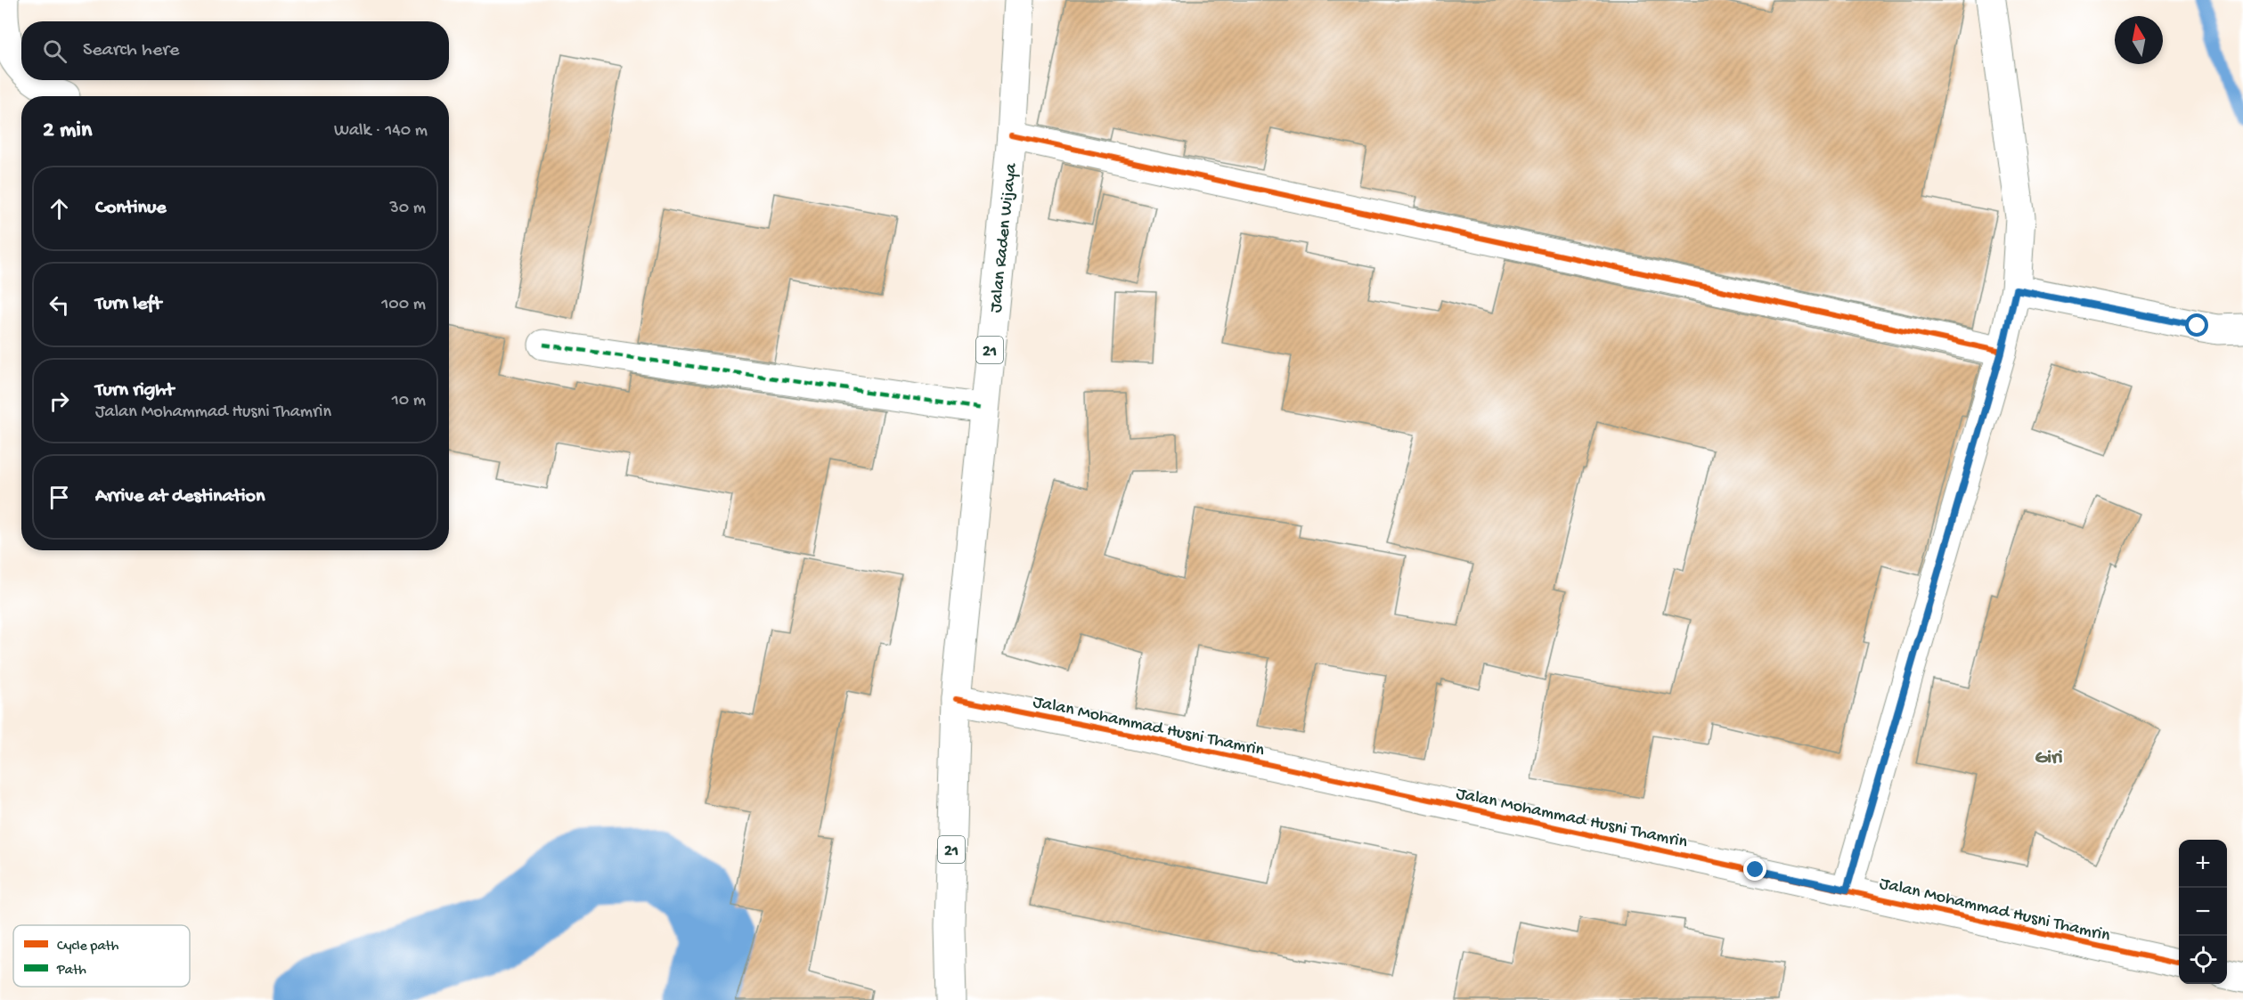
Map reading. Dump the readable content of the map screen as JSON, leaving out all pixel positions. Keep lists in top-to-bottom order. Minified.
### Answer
{"streets":{"main road":["Jalan Raden Wijaya","21","Jalan Mohammad Husni Thamrin"]},"crossings":[["Jalan Raden Wijaya","21"],["Jalan Raden Wijaya","Jalan Mohammad Husni Thamrin"],["21","Jalan Mohammad Husni Thamrin"]],"districts":["Giri"],"legend":["Cycle path","Path"],"north":"top","page":{"search":"Search here","heading":["2 min","Walk · 140 m"],"list":[["Continue","30 m"],["Turn left","100 m"],["Turn right","Jalan Mohammad Husni Thamrin","10 m"],"Arrive at destination"],"map_buttons":["+","−"]}}
